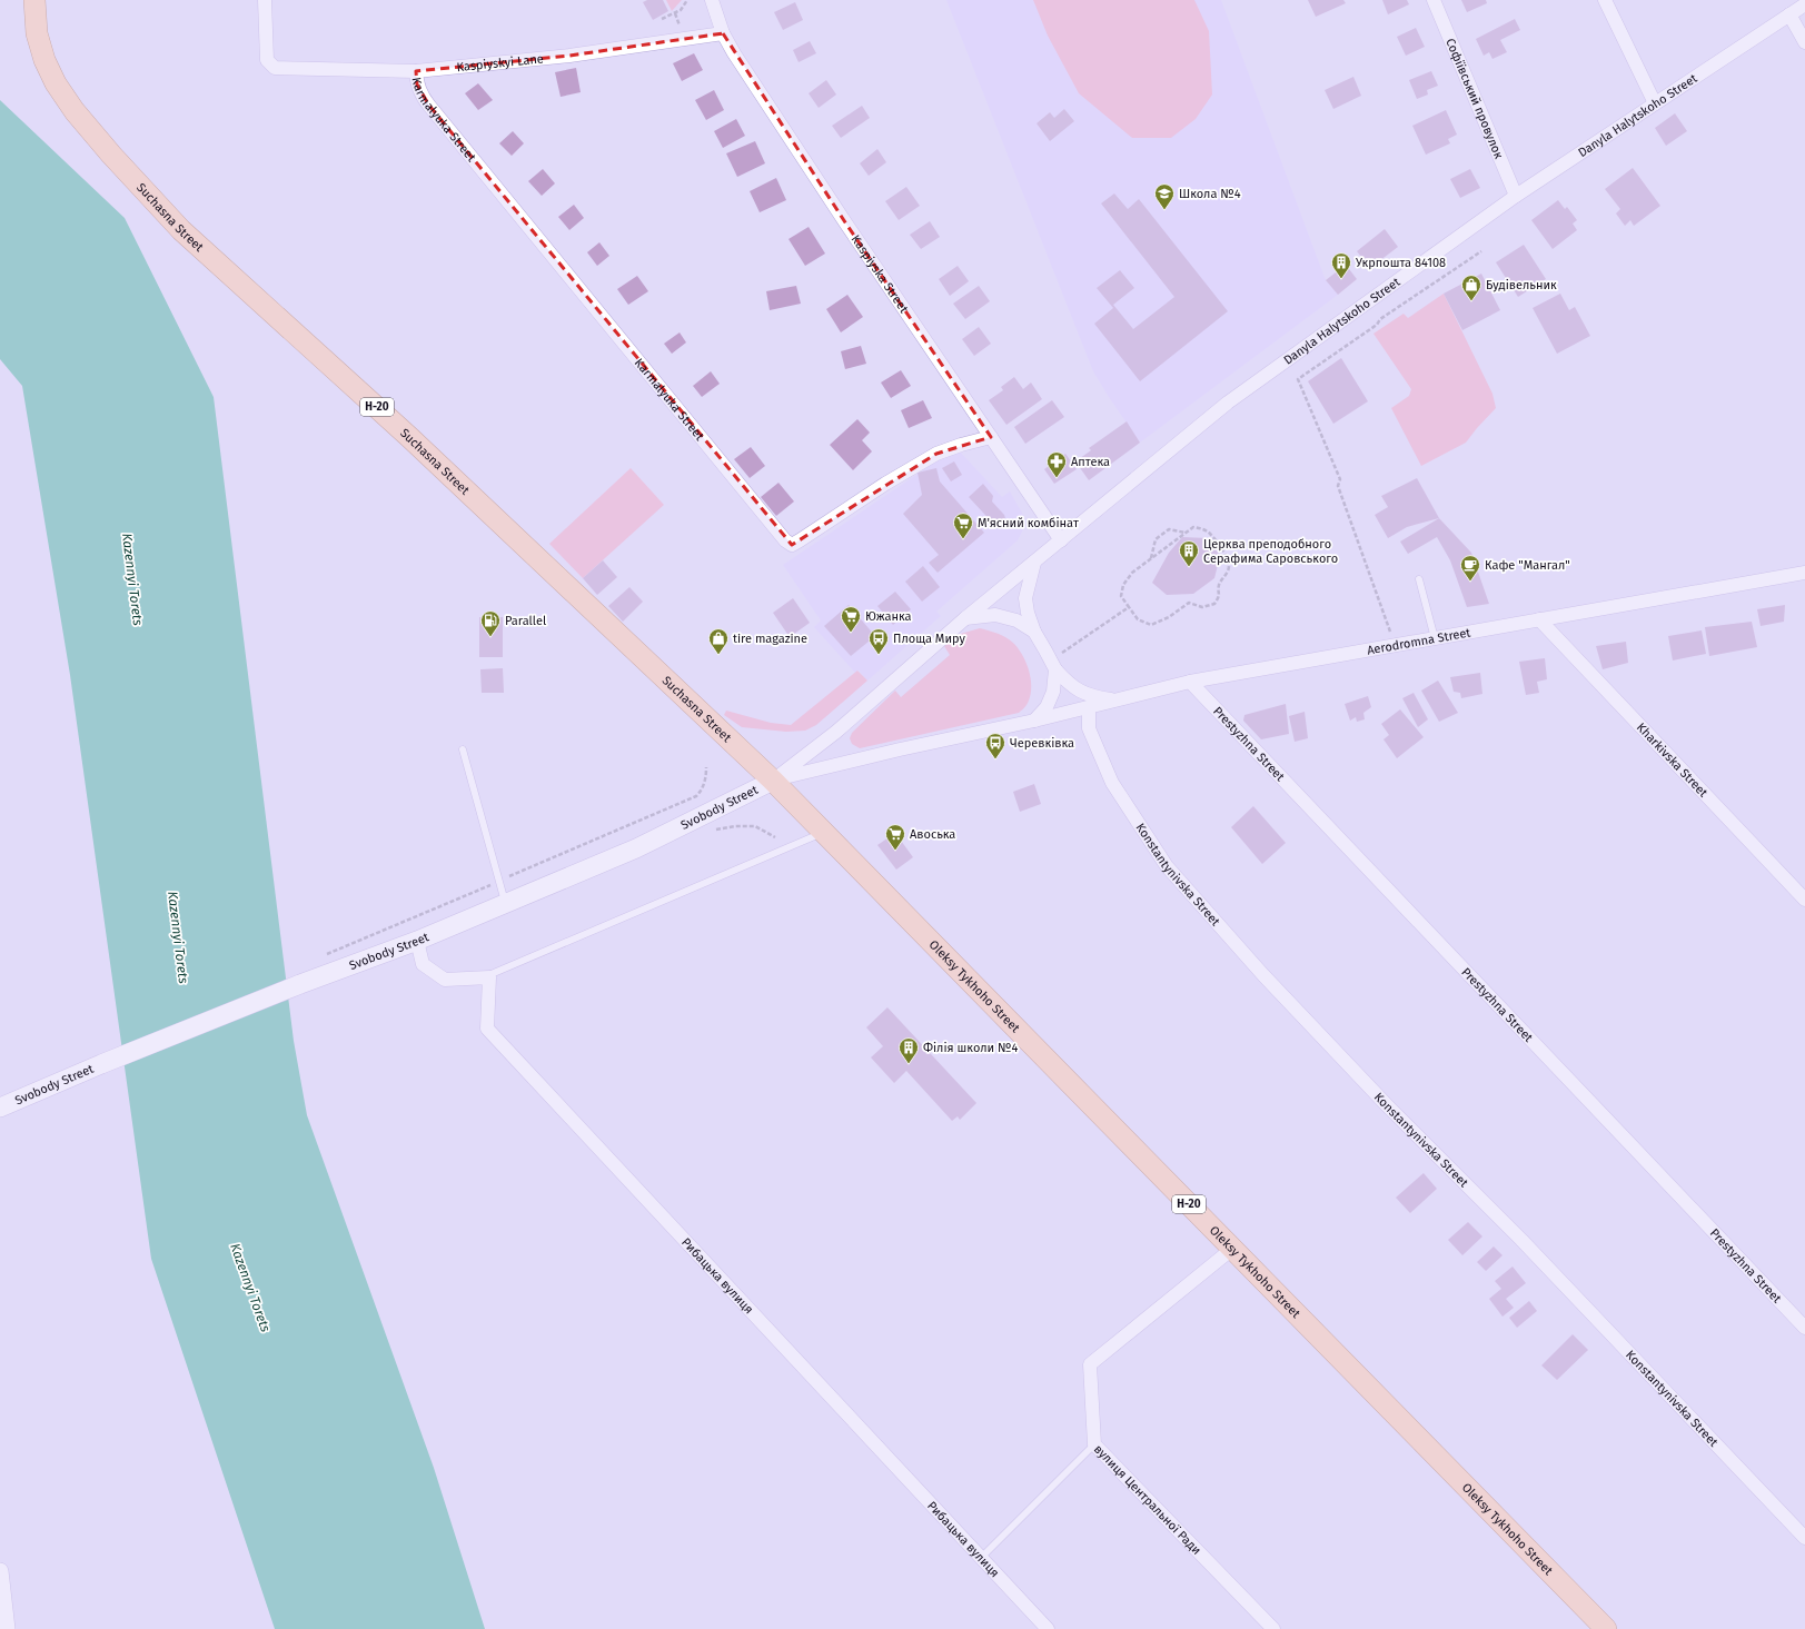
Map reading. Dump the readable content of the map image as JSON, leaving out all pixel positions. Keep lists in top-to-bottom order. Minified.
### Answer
{"streets":{"main road":["Suchasna Street","Н-20","Svobody Street","Oleksy Tykhoho Street"],"street":["Kaspiyskyi Lane","Софіївський провулок","Danyla Halytskoho Street","Karmalyuka Street","Kaspiyska Street","Aerodromna Street","Prestyzhna Street","Kharkivska Street","Konstantynivska Street","Рибацька вулиця","вулиця Центральної Ради"]},"crossings":[["Kaspiyskyi Lane","Karmalyuka Street"],["Kaspiyskyi Lane","Kaspiyska Street"],["Софіївський провулок","Danyla Halytskoho Street"],["Danyla Halytskoho Street","Kaspiyska Street"],["Karmalyuka Street","Kaspiyska Street"],["Suchasna Street","Svobody Street"],["Suchasna Street","Oleksy Tykhoho Street"],["Aerodromna Street","Prestyzhna Street"],["Aerodromna Street","Kharkivska Street"],["Aerodromna Street","Konstantynivska Street"],["Svobody Street","Oleksy Tykhoho Street"],["Oleksy Tykhoho Street","вулиця Центральної Ради"]],"water":["Kazennyi Torets"],"places":{"school or university":["Школа №4"],"building":["Укрпошта 84108","Церква преподобного Серафима Саровського","Філія школи №4"],"shop":["Будівельник","tire magazine"],"pharmacy":["Аптека"],"supermarket":["М'ясний комбінат","Южанка","Авоська"],"cafe":["Кафе \"Мангал\""],"fuel station":["Parallel"],"bus stop":["Площа Миру","Черевківка"]}}
